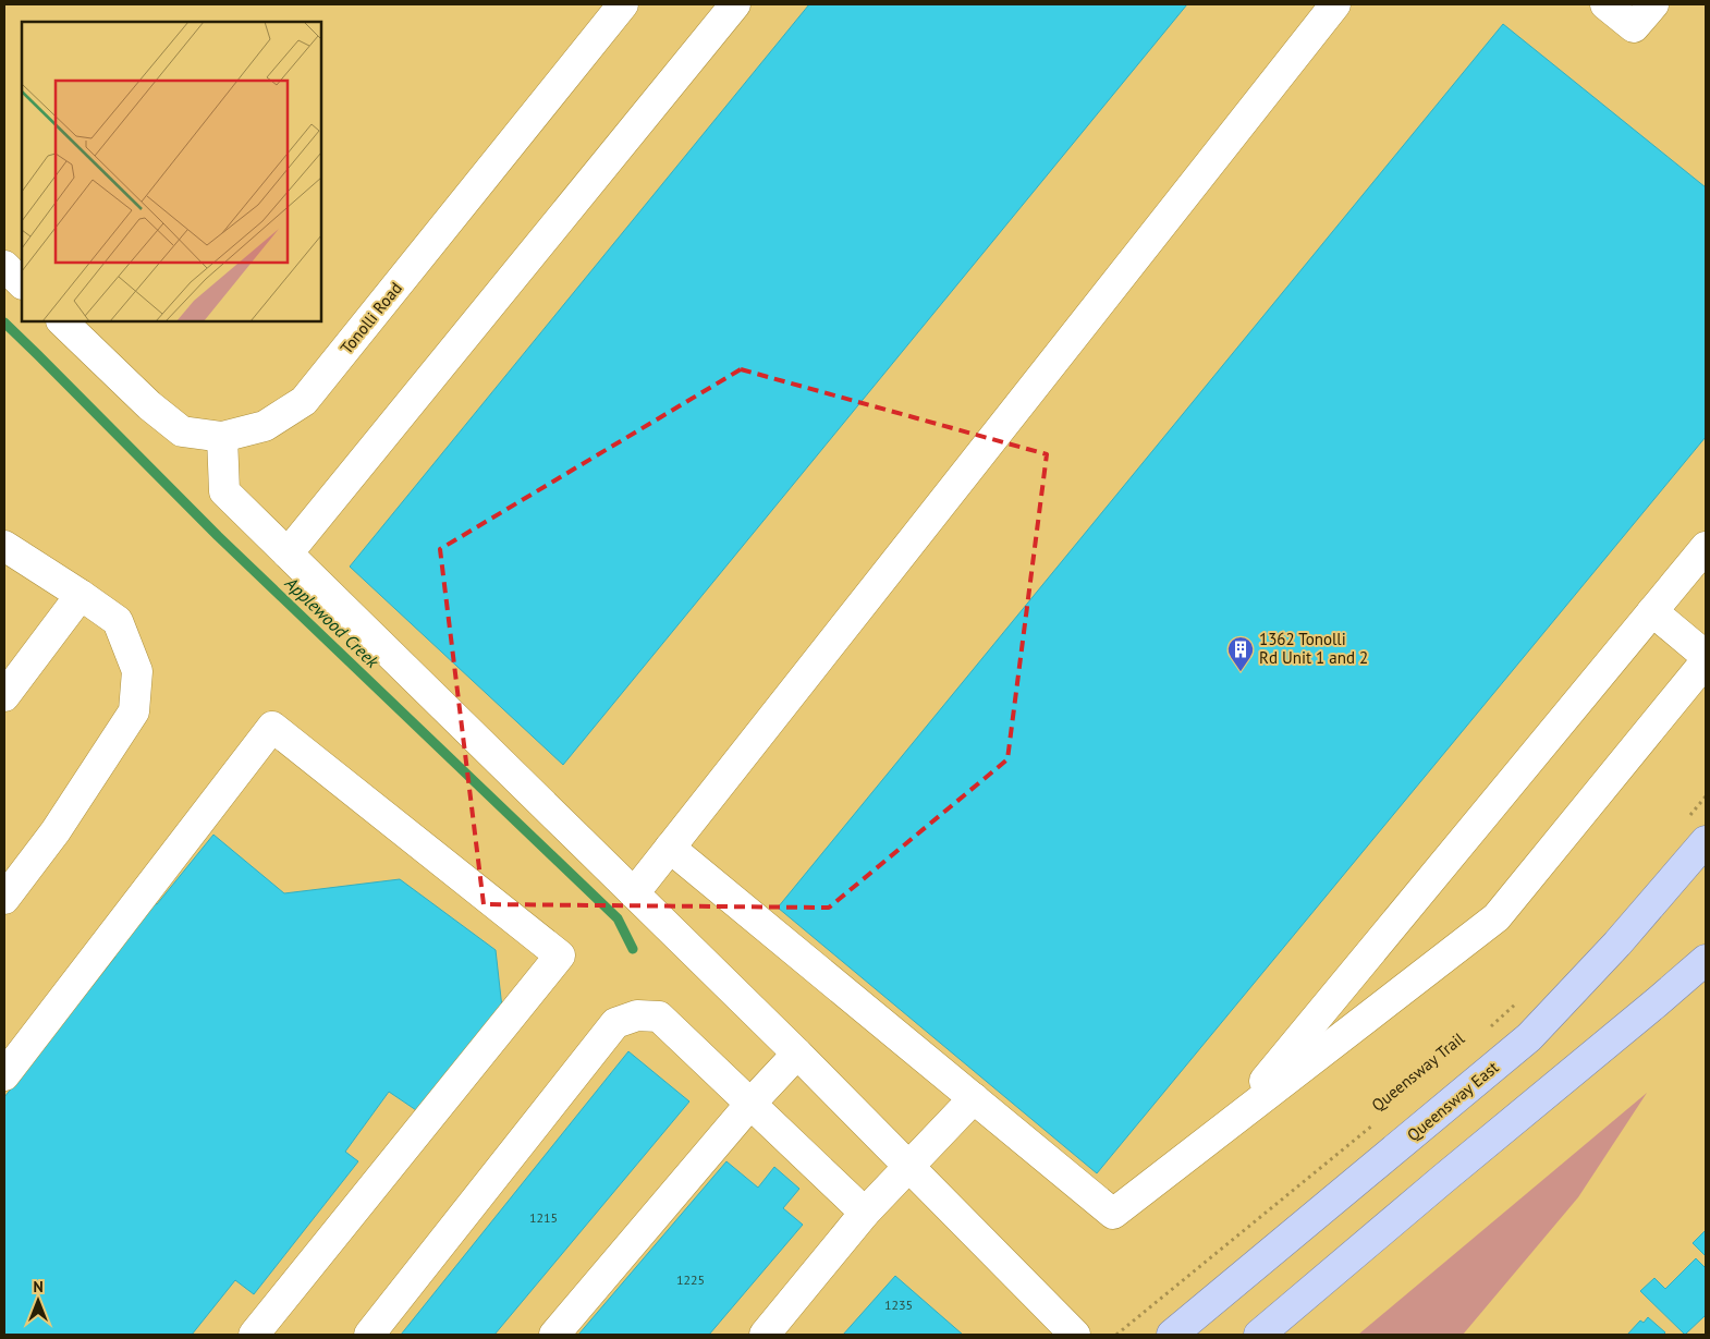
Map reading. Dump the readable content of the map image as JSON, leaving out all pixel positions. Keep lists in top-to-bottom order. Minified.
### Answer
{"streets":{"main road":["Queensway East"],"street":["Tonolli Road"],"path":["Queensway Trail"]},"water":["Applewood Creek"],"places":{"building":["1362 Tonolli Rd Unit 1 and 2"]},"house_numbers":["1215","1225","1235"],"north":"top"}
